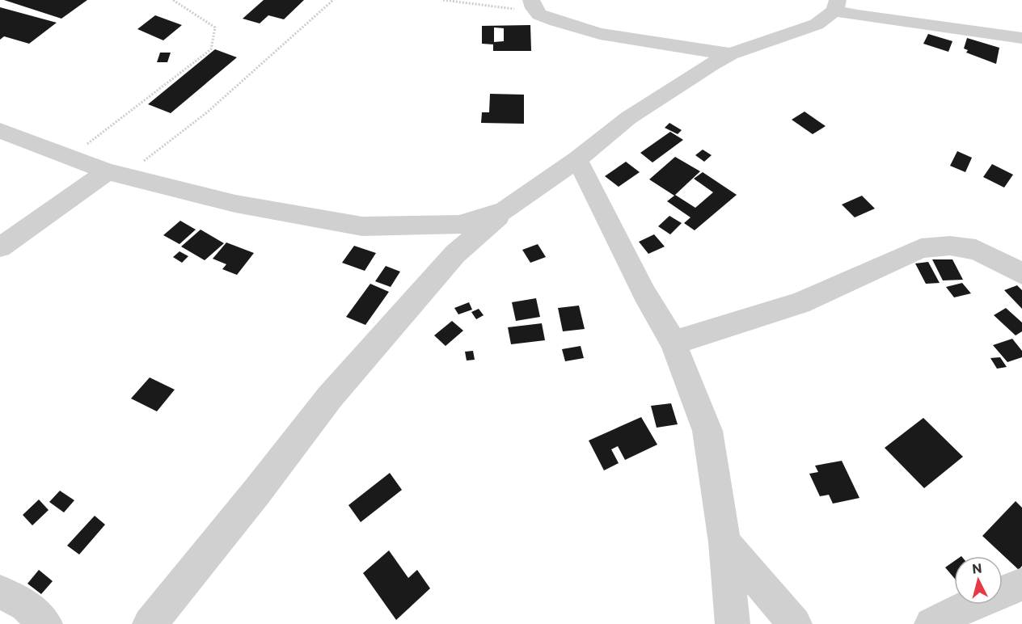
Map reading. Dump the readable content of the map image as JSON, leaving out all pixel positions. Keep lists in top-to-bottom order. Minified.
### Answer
{"north":"top"}
